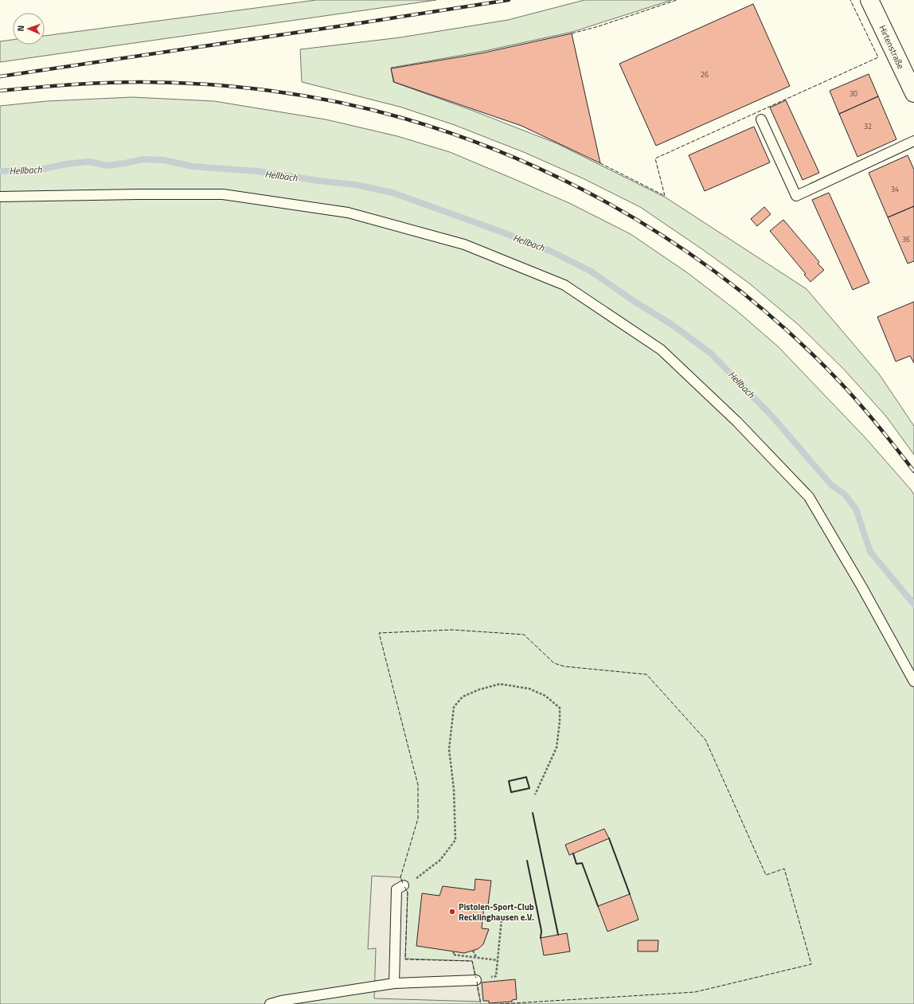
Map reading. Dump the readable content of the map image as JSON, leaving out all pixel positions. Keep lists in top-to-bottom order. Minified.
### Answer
{"streets":{"street":["Hirtenstraße"]},"water":["Hellbach"],"places":["Pistolen-Sport-Club Recklinghausen e.V."],"house_numbers":["26","30","32","34","36"],"north":"left"}
